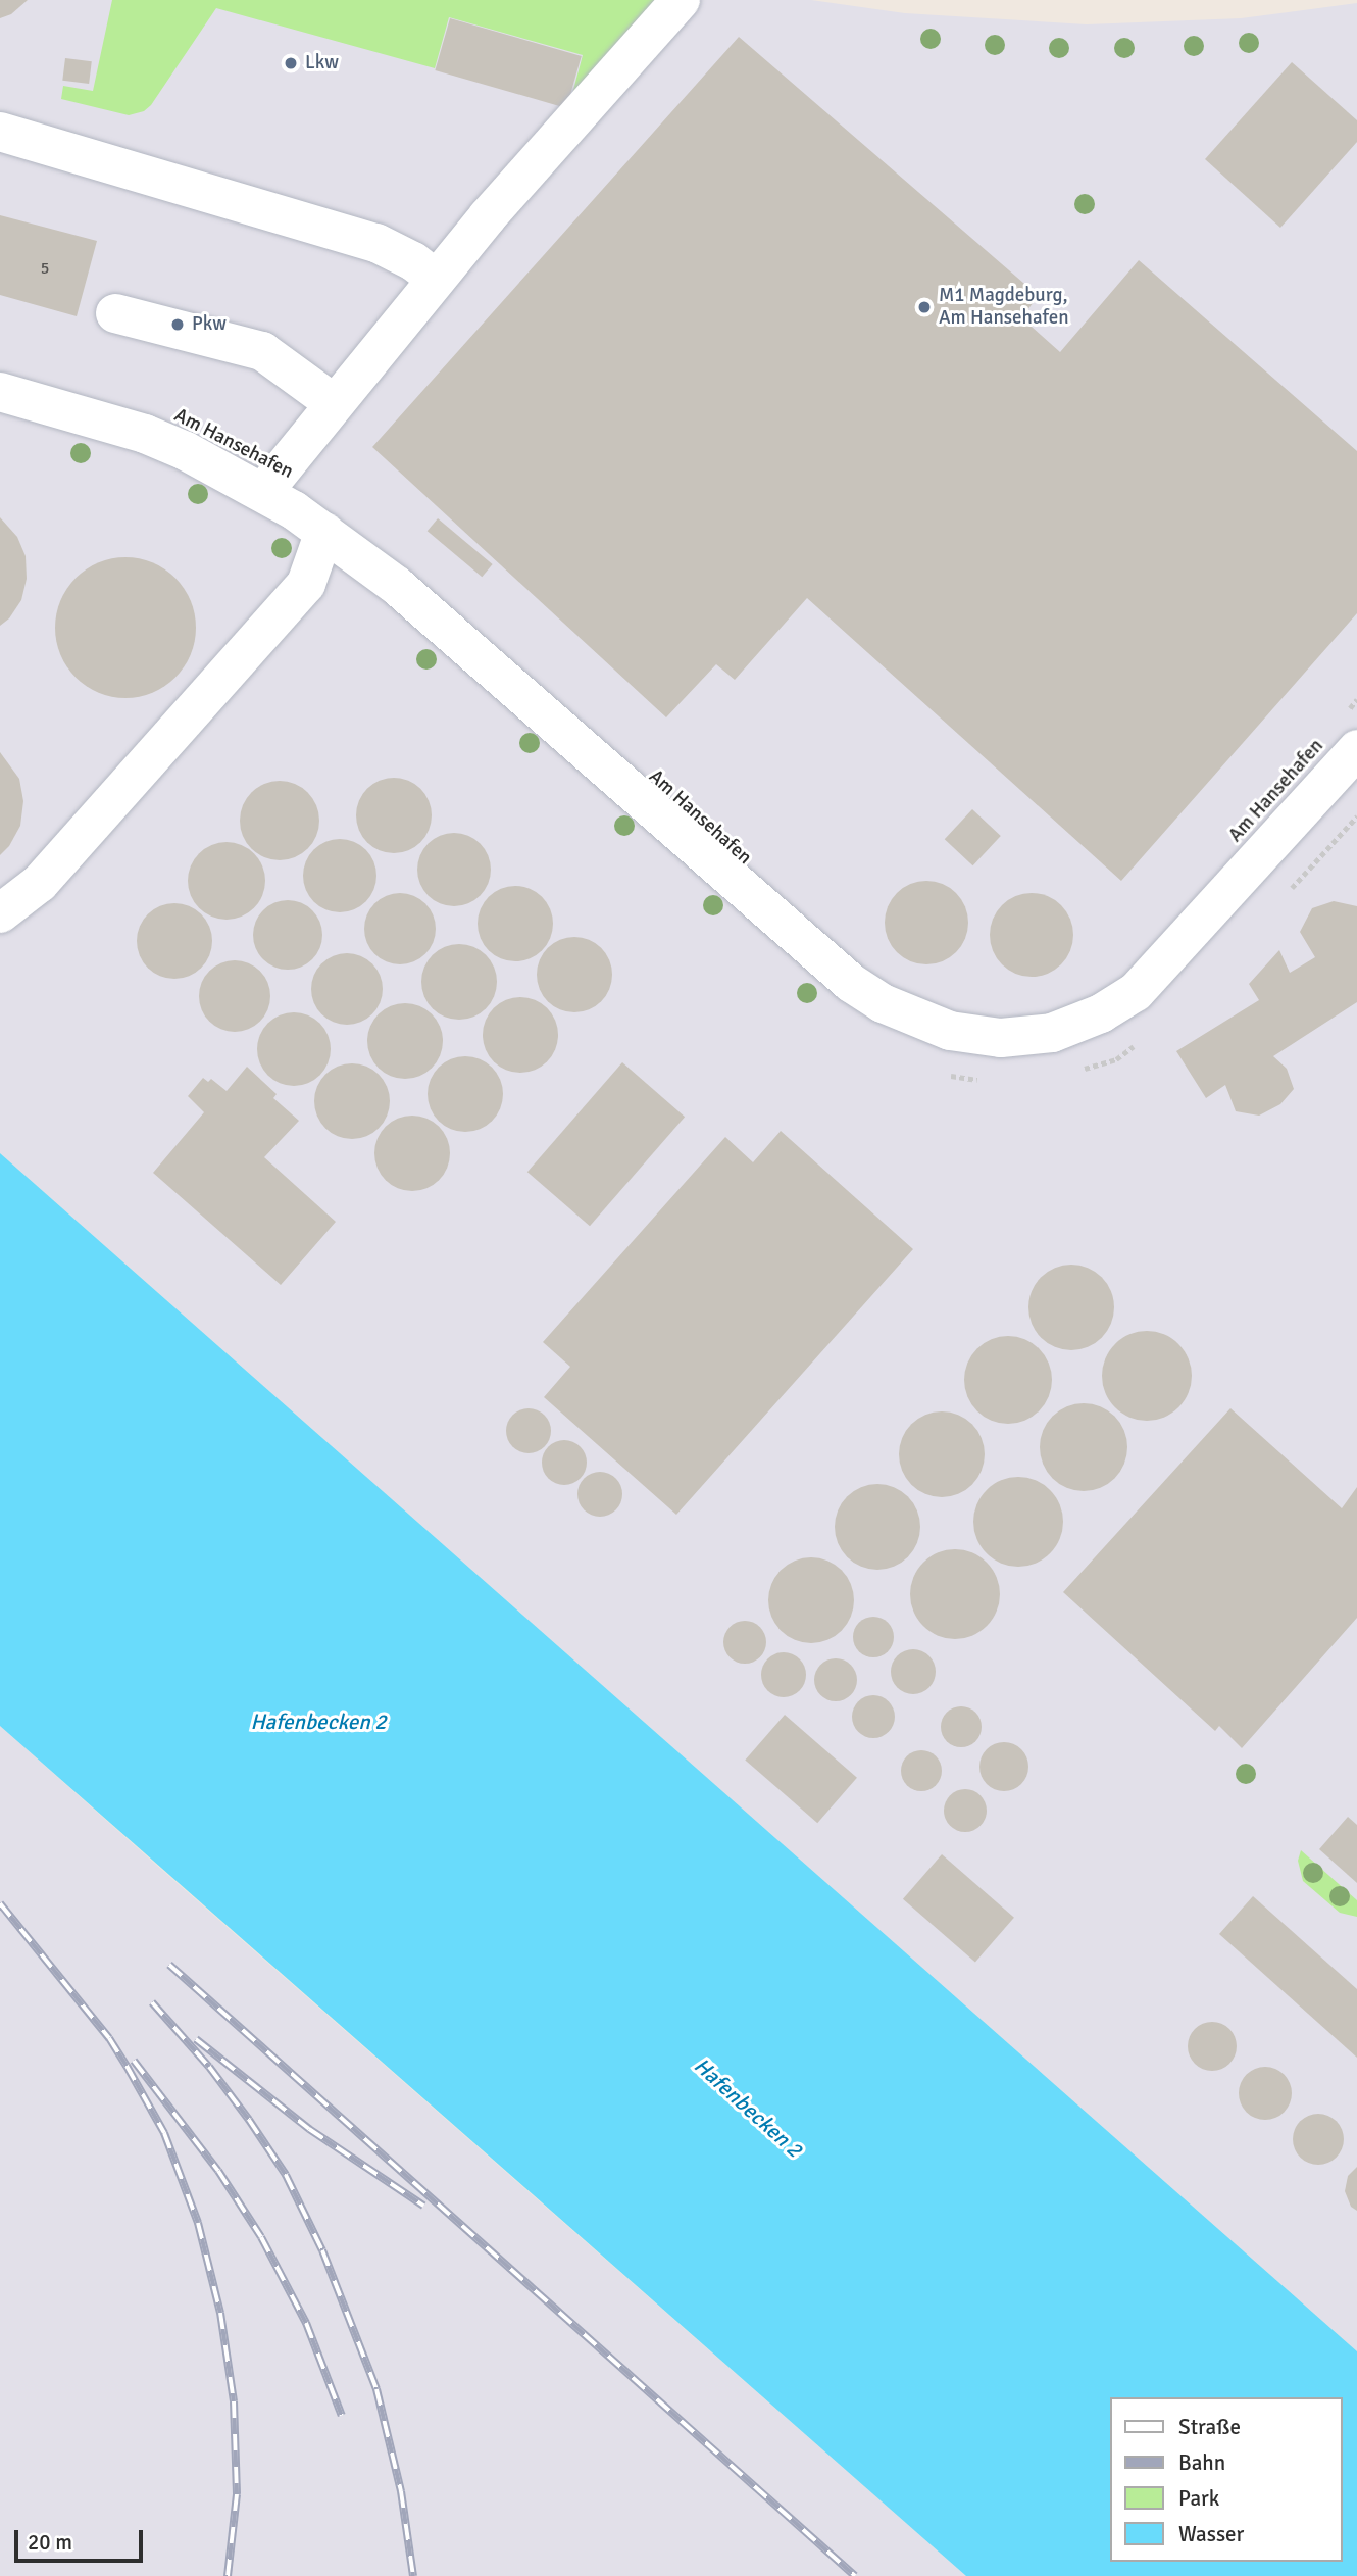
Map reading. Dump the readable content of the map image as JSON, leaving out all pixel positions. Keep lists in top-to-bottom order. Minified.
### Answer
{"streets":{"street":["Am Hansehafen"]},"water":["Hafenbecken 2"],"places":["Lkw","M1 Magdeburg, Am Hansehafen","Pkw"],"house_numbers":["5"],"legend":["Straße","Bahn","Park","Wasser"],"scale_bar":"20 m"}
